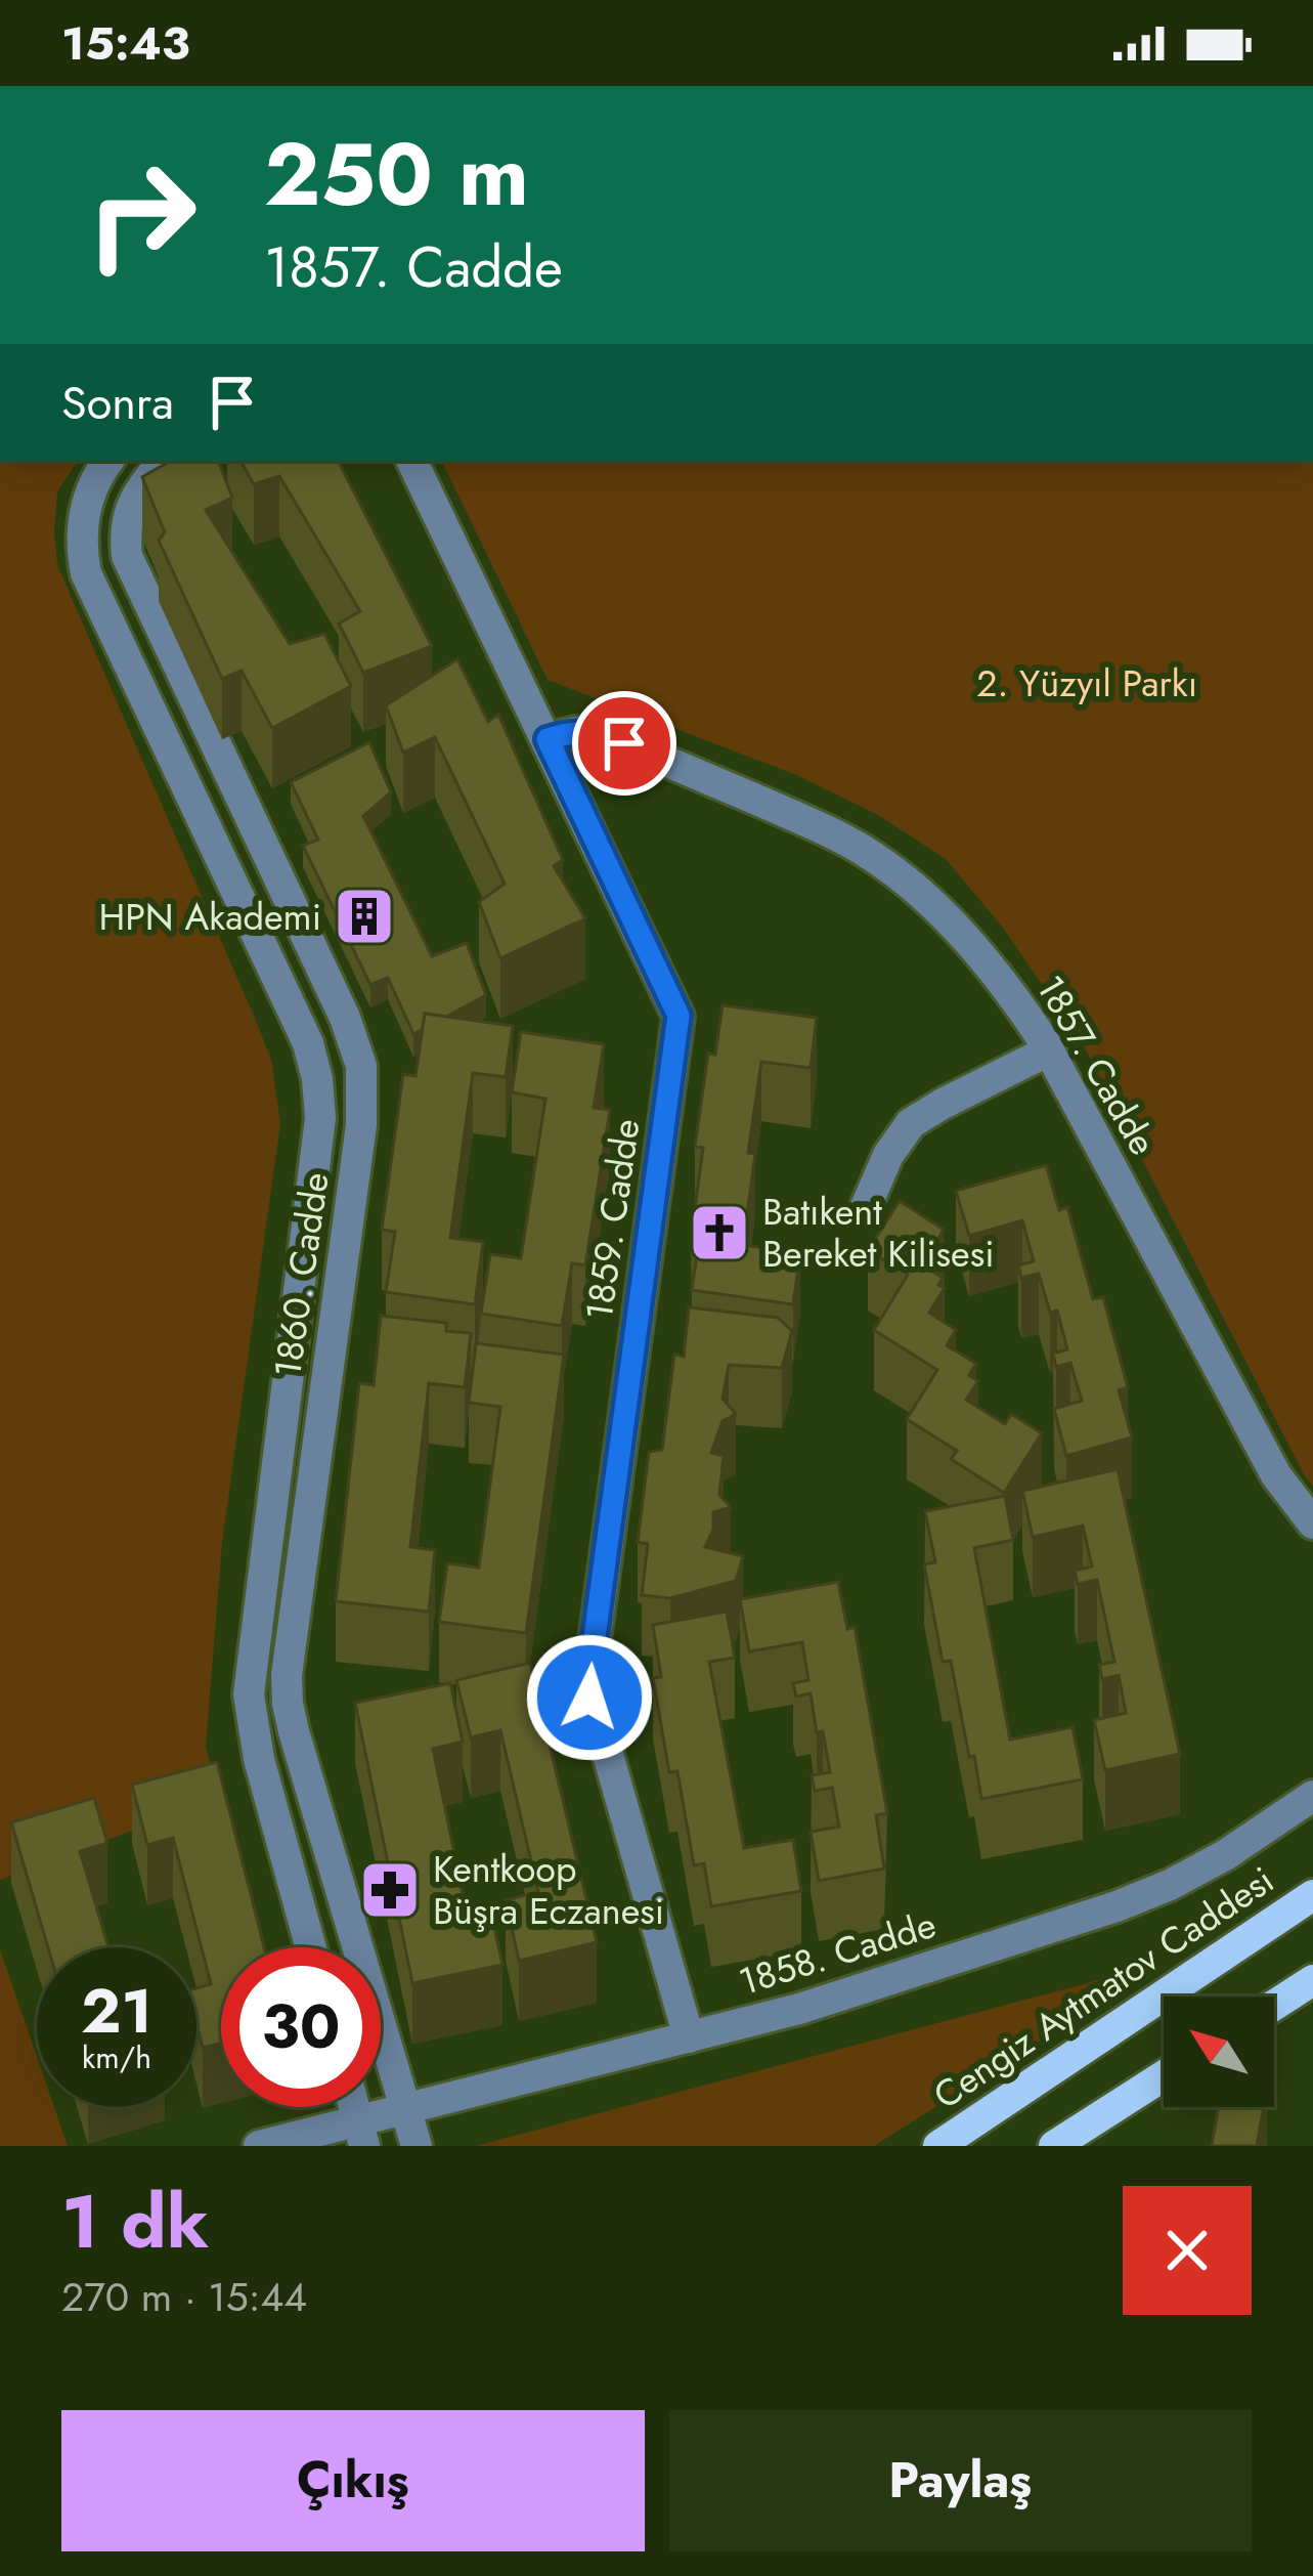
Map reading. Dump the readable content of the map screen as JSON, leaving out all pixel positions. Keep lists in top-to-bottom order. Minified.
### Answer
{"streets":{"main road":["Cengiz Aytmatov Caddesi"],"street":["1857. Cadde","1859. Cadde","1860. Cadde","1858. Cadde"]},"crossings":[["1857. Cadde","1859. Cadde"],["1859. Cadde","1858. Cadde"],["1860. Cadde","1858. Cadde"]],"parks":["2. Yüzyıl Parkı"],"places":{"building":["HPN Akademi"],"church":["Batıkent Bereket Kilisesi"],"pharmacy":["Kentkoop Büşra Eczanesi"]},"north":"top left","page":{"status":"15:43","turn":["250 m","1857. Cadde"],"then":"Sonra","speed":"21 km/h","limit":"30","heading":["1 dk","270 m · 15:44"],"buttons":["Çıkış","Paylaş"]}}
